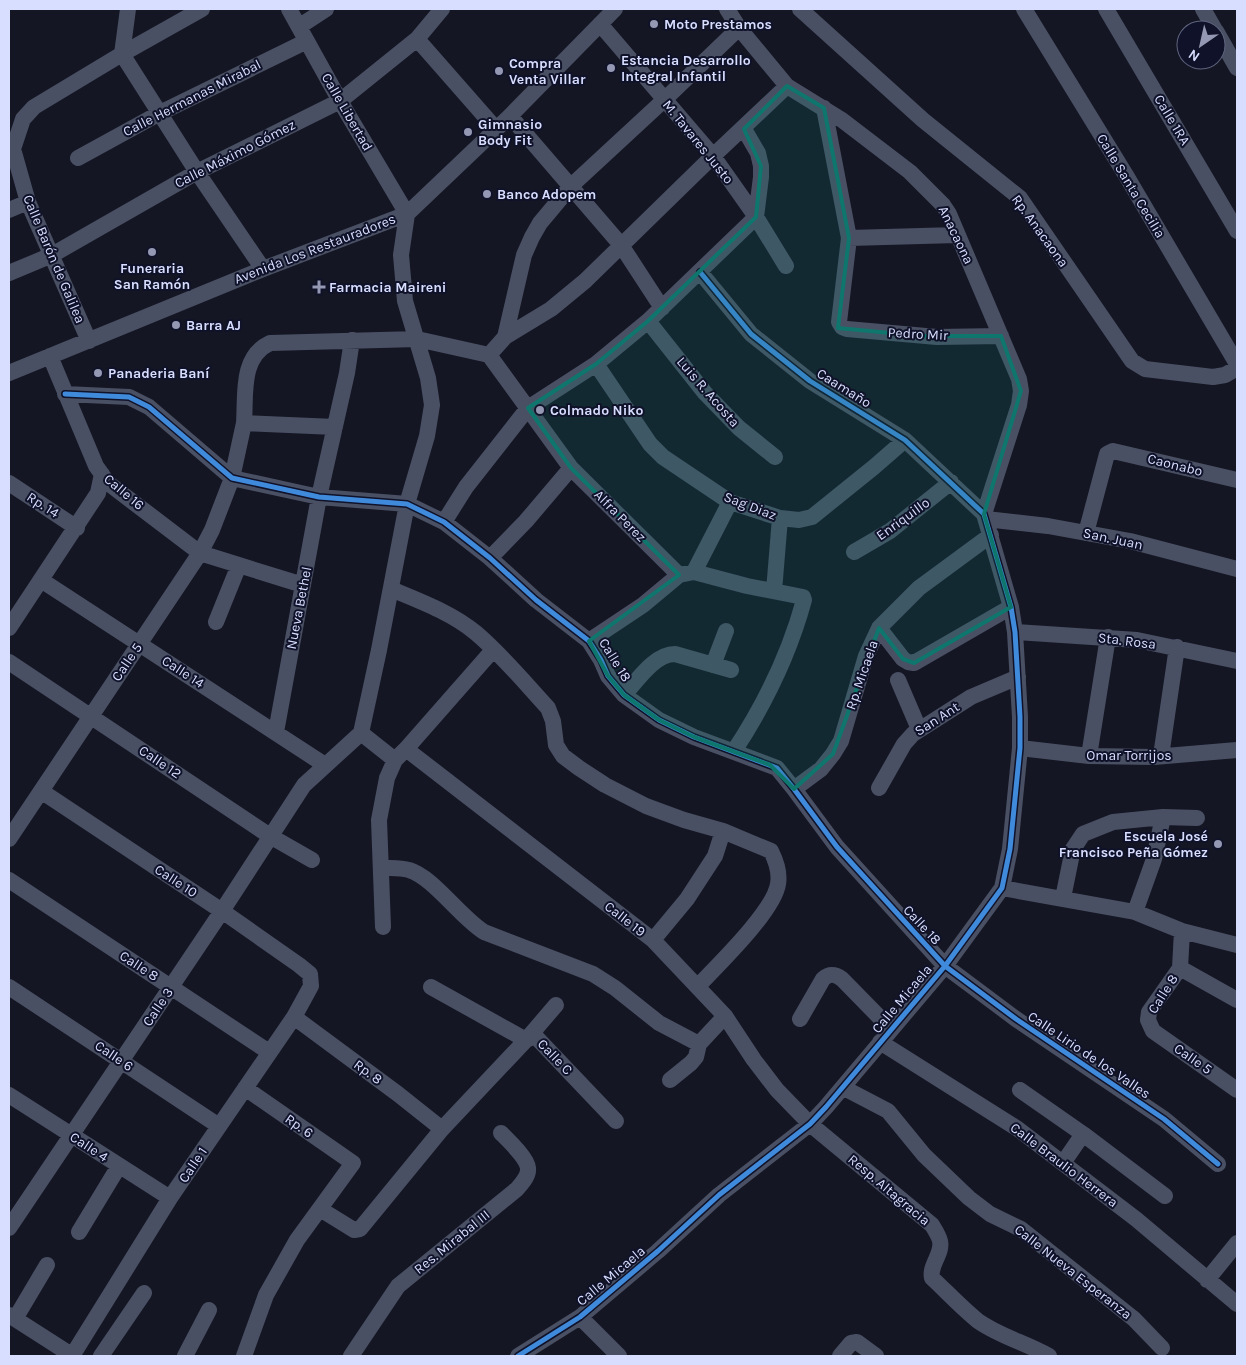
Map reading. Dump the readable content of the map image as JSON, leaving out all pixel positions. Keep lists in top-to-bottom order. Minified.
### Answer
{"streets":{"street":["Calle Hermanas Mirabal","Calle Libertad","Calle 1RA","M. Tavares Justo","Calle Máximo Gómez","Calle Santa Cecilia","Rp. Anacaona","Anacaona","Avenida Los Restauradores","Calle Barón de Galilea","Pedro Mir","Caamaño","Luis R. Acosta","Caonabo","Calle 16","Rp. 14","Sag Diaz","Alfra Perez","Enriquillo","San. Juan","Nueva Bethel","Sta. Rosa","Calle 18","Calle 5","Calle 14","Rp. Micaela","San Ant","Omar Torrijos","Calle 12","Calle 10","Calle 19","Calle 8","Calle Micaela","Calle 3","Calle Lirio de los Valles","Calle 6","Calle C","Rp. 8","Rp. 6","Calle 4","Calle 1","Calle Braulio Herrera","Resp. Altagracia","Res. Mirabal III","Calle Nueva Esperanza"]},"crossings":[["Calle Hermanas Mirabal","Calle Libertad"],["Calle Libertad","Calle Máximo Gómez"],["Calle Libertad","Avenida Los Restauradores"],["M. Tavares Justo","Avenida Los Restauradores"],["Calle Máximo Gómez","Calle Barón de Galilea"],["Anacaona","Pedro Mir"],["Anacaona","Caamaño"],["Anacaona","San. Juan"],["Anacaona","Rp. Micaela"],["Anacaona","Calle Micaela"],["Avenida Los Restauradores","Calle Barón de Galilea"],["Avenida Los Restauradores","Calle 16"],["Caamaño","Sag Diaz"],["Caamaño","Enriquillo"],["Caamaño","San. Juan"],["Caamaño","Rp. Micaela"],["Caamaño","Calle Micaela"],["Caonabo","San. Juan"],["Calle 16","Calle 5"],["Alfra Perez","Calle 18"],["Alfra Perez","Calle 5"],["San. Juan","Rp. Micaela"],["San. Juan","Calle Micaela"],["Nueva Bethel","Calle 18"],["Nueva Bethel","Calle 5"],["Nueva Bethel","Calle 14"],["Sta. Rosa","Calle Micaela"],["Calle 18","Calle 5"],["Calle 18","Rp. Micaela"],["Calle 18","Calle Micaela"],["Calle 18","Calle Lirio de los Valles"],["Calle 5","Calle 14"],["Calle 5","Calle 12"],["Calle 5","Calle 10"],["Calle 5","Calle 8"],["Calle 14","Calle 3"],["Rp. Micaela","Calle Micaela"],["San Ant","Calle Micaela"],["Omar Torrijos","Calle Micaela"],["Calle 12","Calle 3"],["Calle 10","Calle 3"],["Calle 10","Calle 1"],["Calle 19","Calle Micaela"],["Calle 19","Calle 3"],["Calle 19","Resp. Altagracia"],["Calle 8","Calle 3"],["Calle 8","Calle 1"],["Calle Micaela","Calle Lirio de los Valles"],["Calle Micaela","Calle Braulio Herrera"],["Calle Micaela","Resp. Altagracia"],["Calle Micaela","Calle Nueva Esperanza"],["Calle 3","Calle 6"],["Calle 3","Calle 4"],["Calle 6","Calle 1"],["Rp. 8","Calle 1"],["Rp. 6","Calle 1"],["Calle 4","Calle 1"]],"places":{"other":["Moto Prestamos","Estancia Desarrollo Integral Infantil","Compra Venta Villar","Gimnasio Body Fit","Banco Adopem","Funeraria San Ramón","Barra AJ","Panaderia Baní","Colmado Niko","Escuela José Francisco Peña Gómez"],"health":["Farmacia Maireni"]},"north":"bottom left"}
